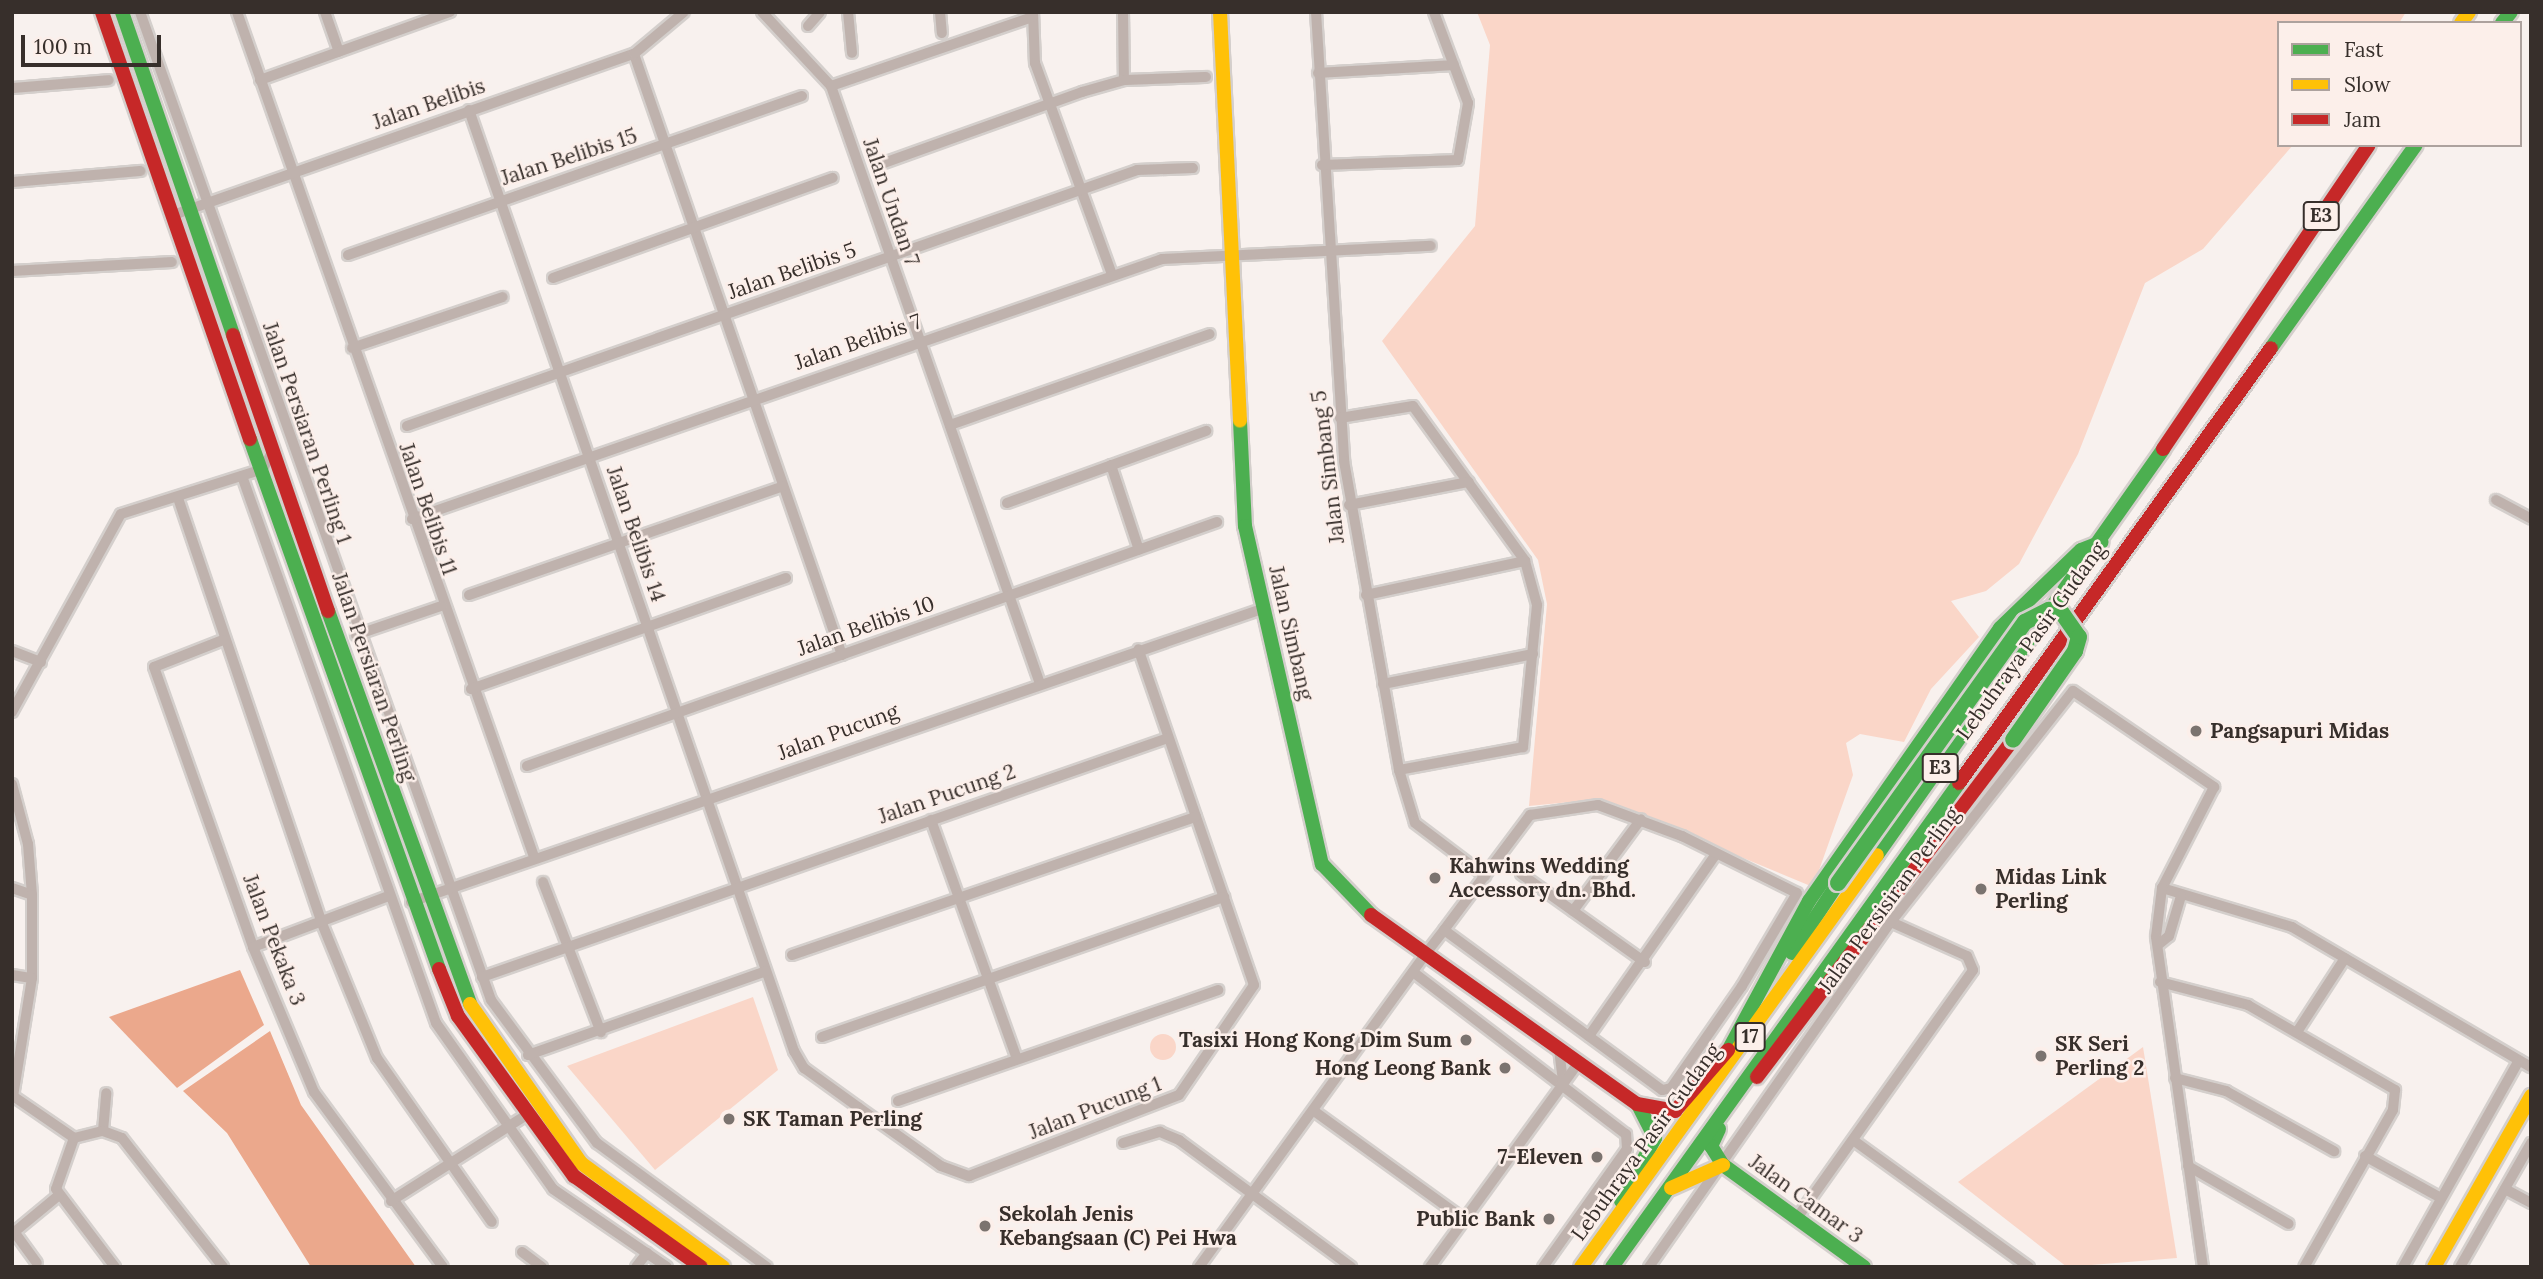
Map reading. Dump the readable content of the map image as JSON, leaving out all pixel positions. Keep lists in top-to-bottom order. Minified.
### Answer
{"streets":{"main road":["E3","Jalan Simbang","Lebuhraya Pasir Gudang","Jalan Persiaran Perling","17","Jalan Camar 3"],"street":["Jalan Belibis","Jalan Belibis 15","Jalan Undan 7","Jalan Belibis 5","Jalan Belibis 7","Jalan Persiaran Perling 1","Jalan Simbang 5","Jalan Belibis 11","Jalan Belibis 14","Jalan Belibis 10","Jalan Pucung","Jalan Pucung 2","Jalan Persisiran Perling","Jalan Pekaka 3","Jalan Pucung 1"]},"crossings":[["Jalan Belibis","Jalan Persiaran Perling 1"],["Jalan Belibis","Jalan Belibis 11"],["Jalan Belibis","Jalan Belibis 14"],["Jalan Belibis","Jalan Persiaran Perling"],["Jalan Belibis 15","Jalan Belibis 14"],["Jalan Undan 7","Jalan Belibis 5"],["Jalan Undan 7","Jalan Belibis 7"],["Jalan Undan 7","Jalan Belibis 10"],["Jalan Undan 7","Jalan Pucung"],["Jalan Belibis 5","Jalan Belibis 14"],["Jalan Belibis 7","Jalan Simbang 5"],["Jalan Belibis 7","Jalan Belibis 11"],["Jalan Belibis 7","Jalan Belibis 14"],["Jalan Belibis 7","Jalan Simbang"],["Jalan Persiaran Perling 1","Jalan Persiaran Perling"],["Jalan Persiaran Perling 1","Jalan Pucung"],["Jalan Persiaran Perling 1","Jalan Pucung 2"],["Jalan Belibis 11","Jalan Pucung"],["Jalan Belibis 14","Jalan Belibis 10"],["Jalan Belibis 14","Jalan Pucung"],["Jalan Belibis 14","Jalan Pucung 2"],["Jalan Belibis 14","Jalan Pucung 1"],["Jalan Simbang","Jalan Pucung"],["Jalan Persiaran Perling","Jalan Pucung"],["Jalan Pucung","Jalan Pucung 1"],["Jalan Pucung 2","Jalan Pucung 1"],["Jalan Persisiran Perling","Jalan Camar 3"]],"places":["Pangsapuri Midas","Kahwins Wedding Accessory dn. Bhd.","Midas Link Perling","Tasixi Hong Kong Dim Sum","SK Seri Perling 2","Hong Leong Bank","SK Taman Perling","7-Eleven","Public Bank","Sekolah Jenis Kebangsaan (C) Pei Hwa"],"legend":["Fast","Slow","Jam"],"scale_bar":"100 m"}
